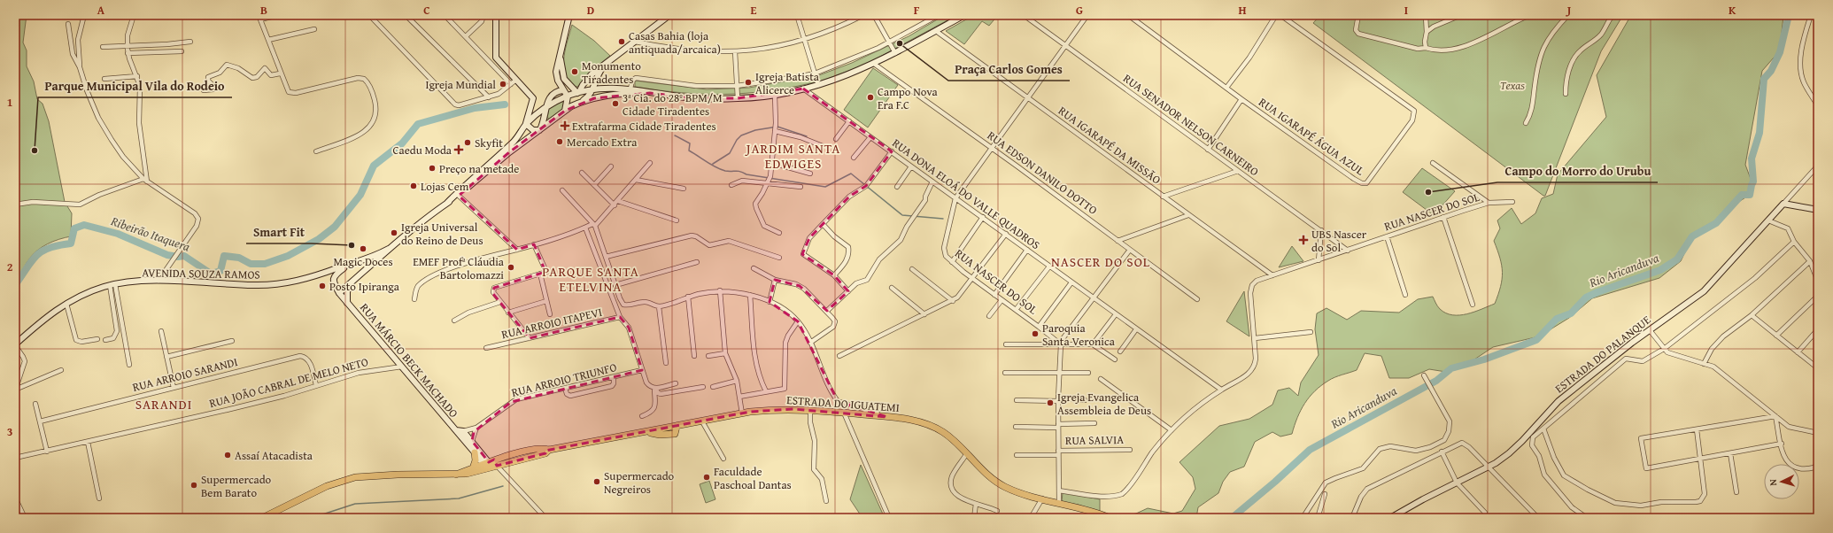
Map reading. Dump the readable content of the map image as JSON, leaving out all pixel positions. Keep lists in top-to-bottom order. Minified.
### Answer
{"streets":{"main road":["AVENIDA SOUZA RAMOS","ESTRADA DO PALANQUE","RUA MÁRCIO BECK MACHADO","ESTRADA DO IGUATEMI"],"street":["RUA SENADOR NELSON CARNEIRO","RUA IGARAPÉ ÁGUA AZUL","RUA IGARAPÉ DA MISSÃO","RUA EDSON DANILO DOTTO","RUA DONA ELOÁ DO VALLE QUADROS","RUA NASCER DO SOL","RUA ARROIO ITAPEVI","RUA ARROIO SARANDI","RUA ARROIO TRIUNFO","RUA JOÃO CABRAL DE MELO NETO","RUA SALVIA"]},"crossings":[["RUA SENADOR NELSON CARNEIRO","RUA NASCER DO SOL"],["RUA IGARAPÉ DA MISSÃO","RUA NASCER DO SOL"],["RUA EDSON DANILO DOTTO","RUA NASCER DO SOL"],["RUA DONA ELOÁ DO VALLE QUADROS","RUA NASCER DO SOL"],["AVENIDA SOUZA RAMOS","RUA MÁRCIO BECK MACHADO"],["RUA MÁRCIO BECK MACHADO","RUA JOÃO CABRAL DE MELO NETO"],["RUA MÁRCIO BECK MACHADO","ESTRADA DO IGUATEMI"],["RUA ARROIO SARANDI","RUA JOÃO CABRAL DE MELO NETO"]],"districts":["JARDIM SANTA EDWIGES","NASCER DO SOL","PARQUE SANTA ETELVINA","SARANDI"],"water":["Ribeirão Itaquera","Rio Aricanduva"],"parks":["Texas"],"places":{"other":["Casas Bahia (loja antiquada/arcaica)","Praça Carlos Gomes","Monumento Tiradentes","Igreja Batista Alicerce","Igreja Mundial","Campo Nova Era F.C","3ª Cia. do 28º BPM/M Cidade Tiradentes","Mercado Extra","Skyfit","Parque Municipal Vila do Rodeio","Preço na metade","Lojas Cem","Campo do Morro do Urubu","Igreja Universal do Reino de Deus","Smart Fit","Magic Doces","EMEF Profª Cláudia Bartolomazzi","Posto Ipiranga","Paroquia Santa Veronica","Igreja Evangelica Assembleia de Deus","Assaí Atacadista","Faculdade Paschoal Dantas","Supermercado Negreiros","Supermercado Bem Barato"],"health":["Extrafarma Cidade Tiradentes","Caedu Moda","UBS Nascer do Sol"]},"north":"left","grid":{"columns":["A","B","C","D","E","F","G","H","I","J","K"],"rows":["1","2","3"]}}
